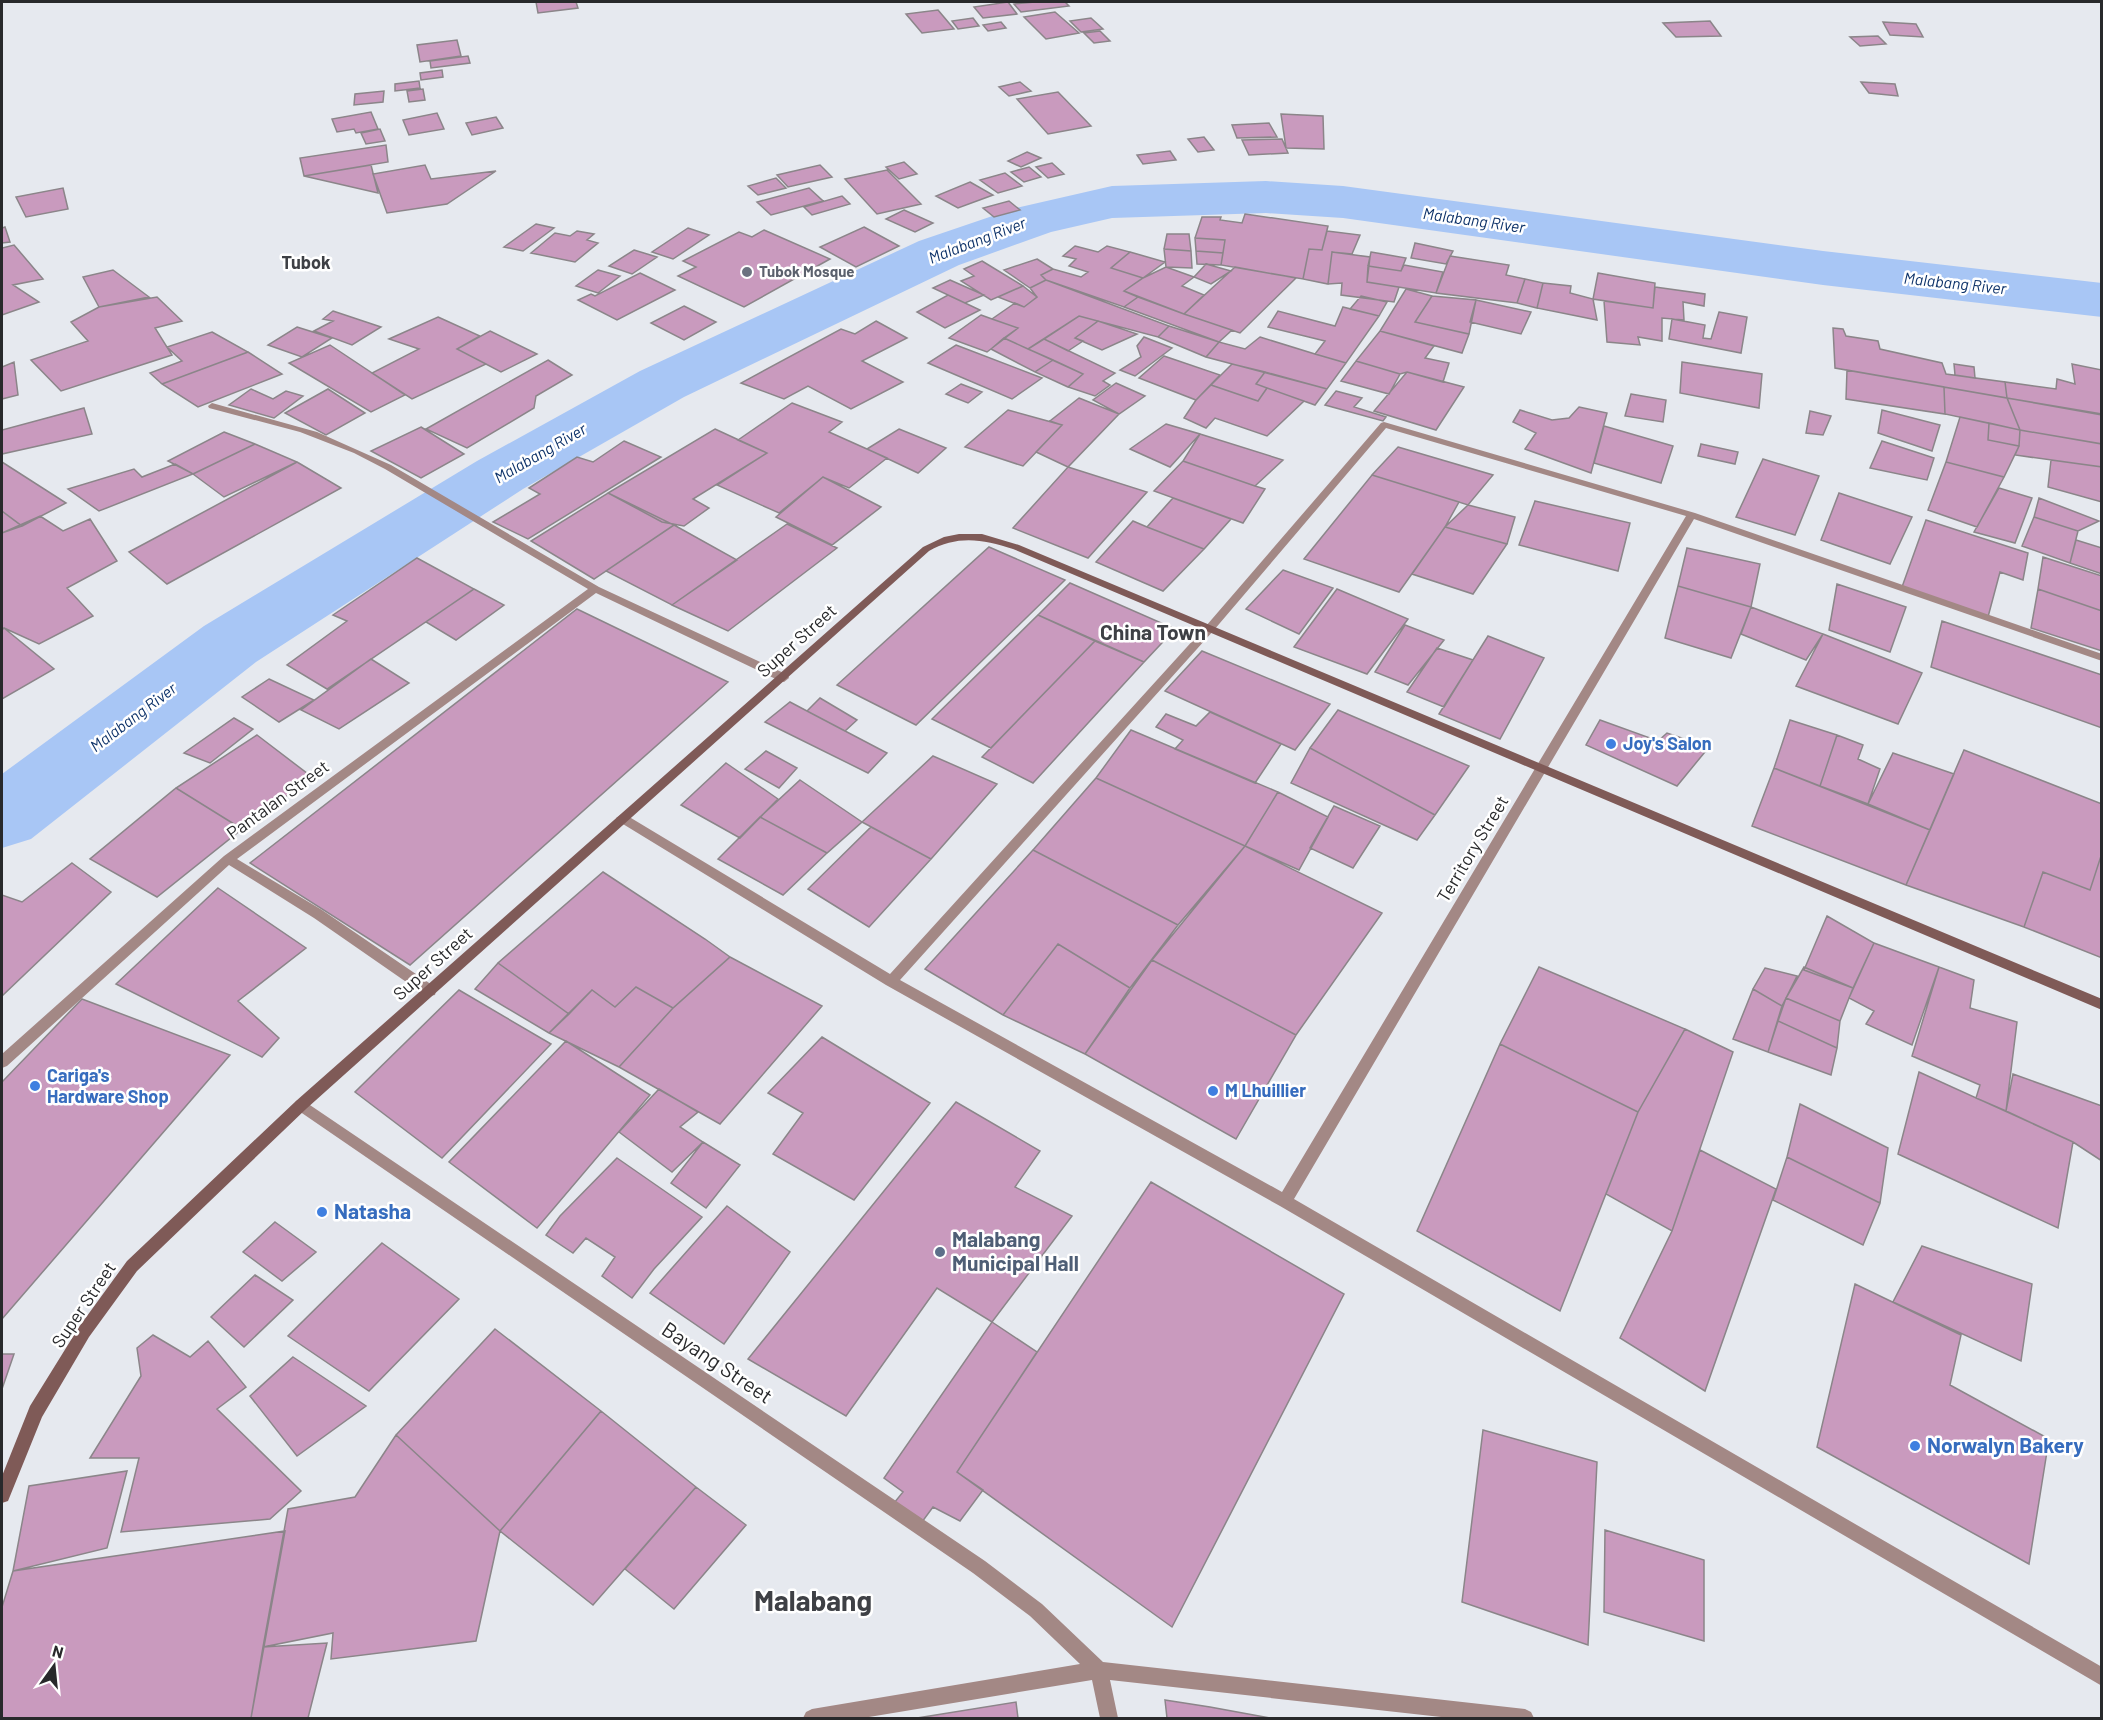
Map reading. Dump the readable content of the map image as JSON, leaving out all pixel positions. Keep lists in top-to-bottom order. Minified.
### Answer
{"streets":{"street":["Super Street","Pantalan Street","Territory Street","Bayang Street"]},"crossings":[["Super Street","Territory Street"],["Super Street","Bayang Street"]],"districts":["Tubok","China Town","Malabang"],"water":["Malabang River"],"places":["Tubok Mosque","Joy's Salon","Cariga's Hardware Shop","M Lhuillier","Natasha","Malabang Municipal Hall","Norwalyn Bakery"],"north":"top"}
